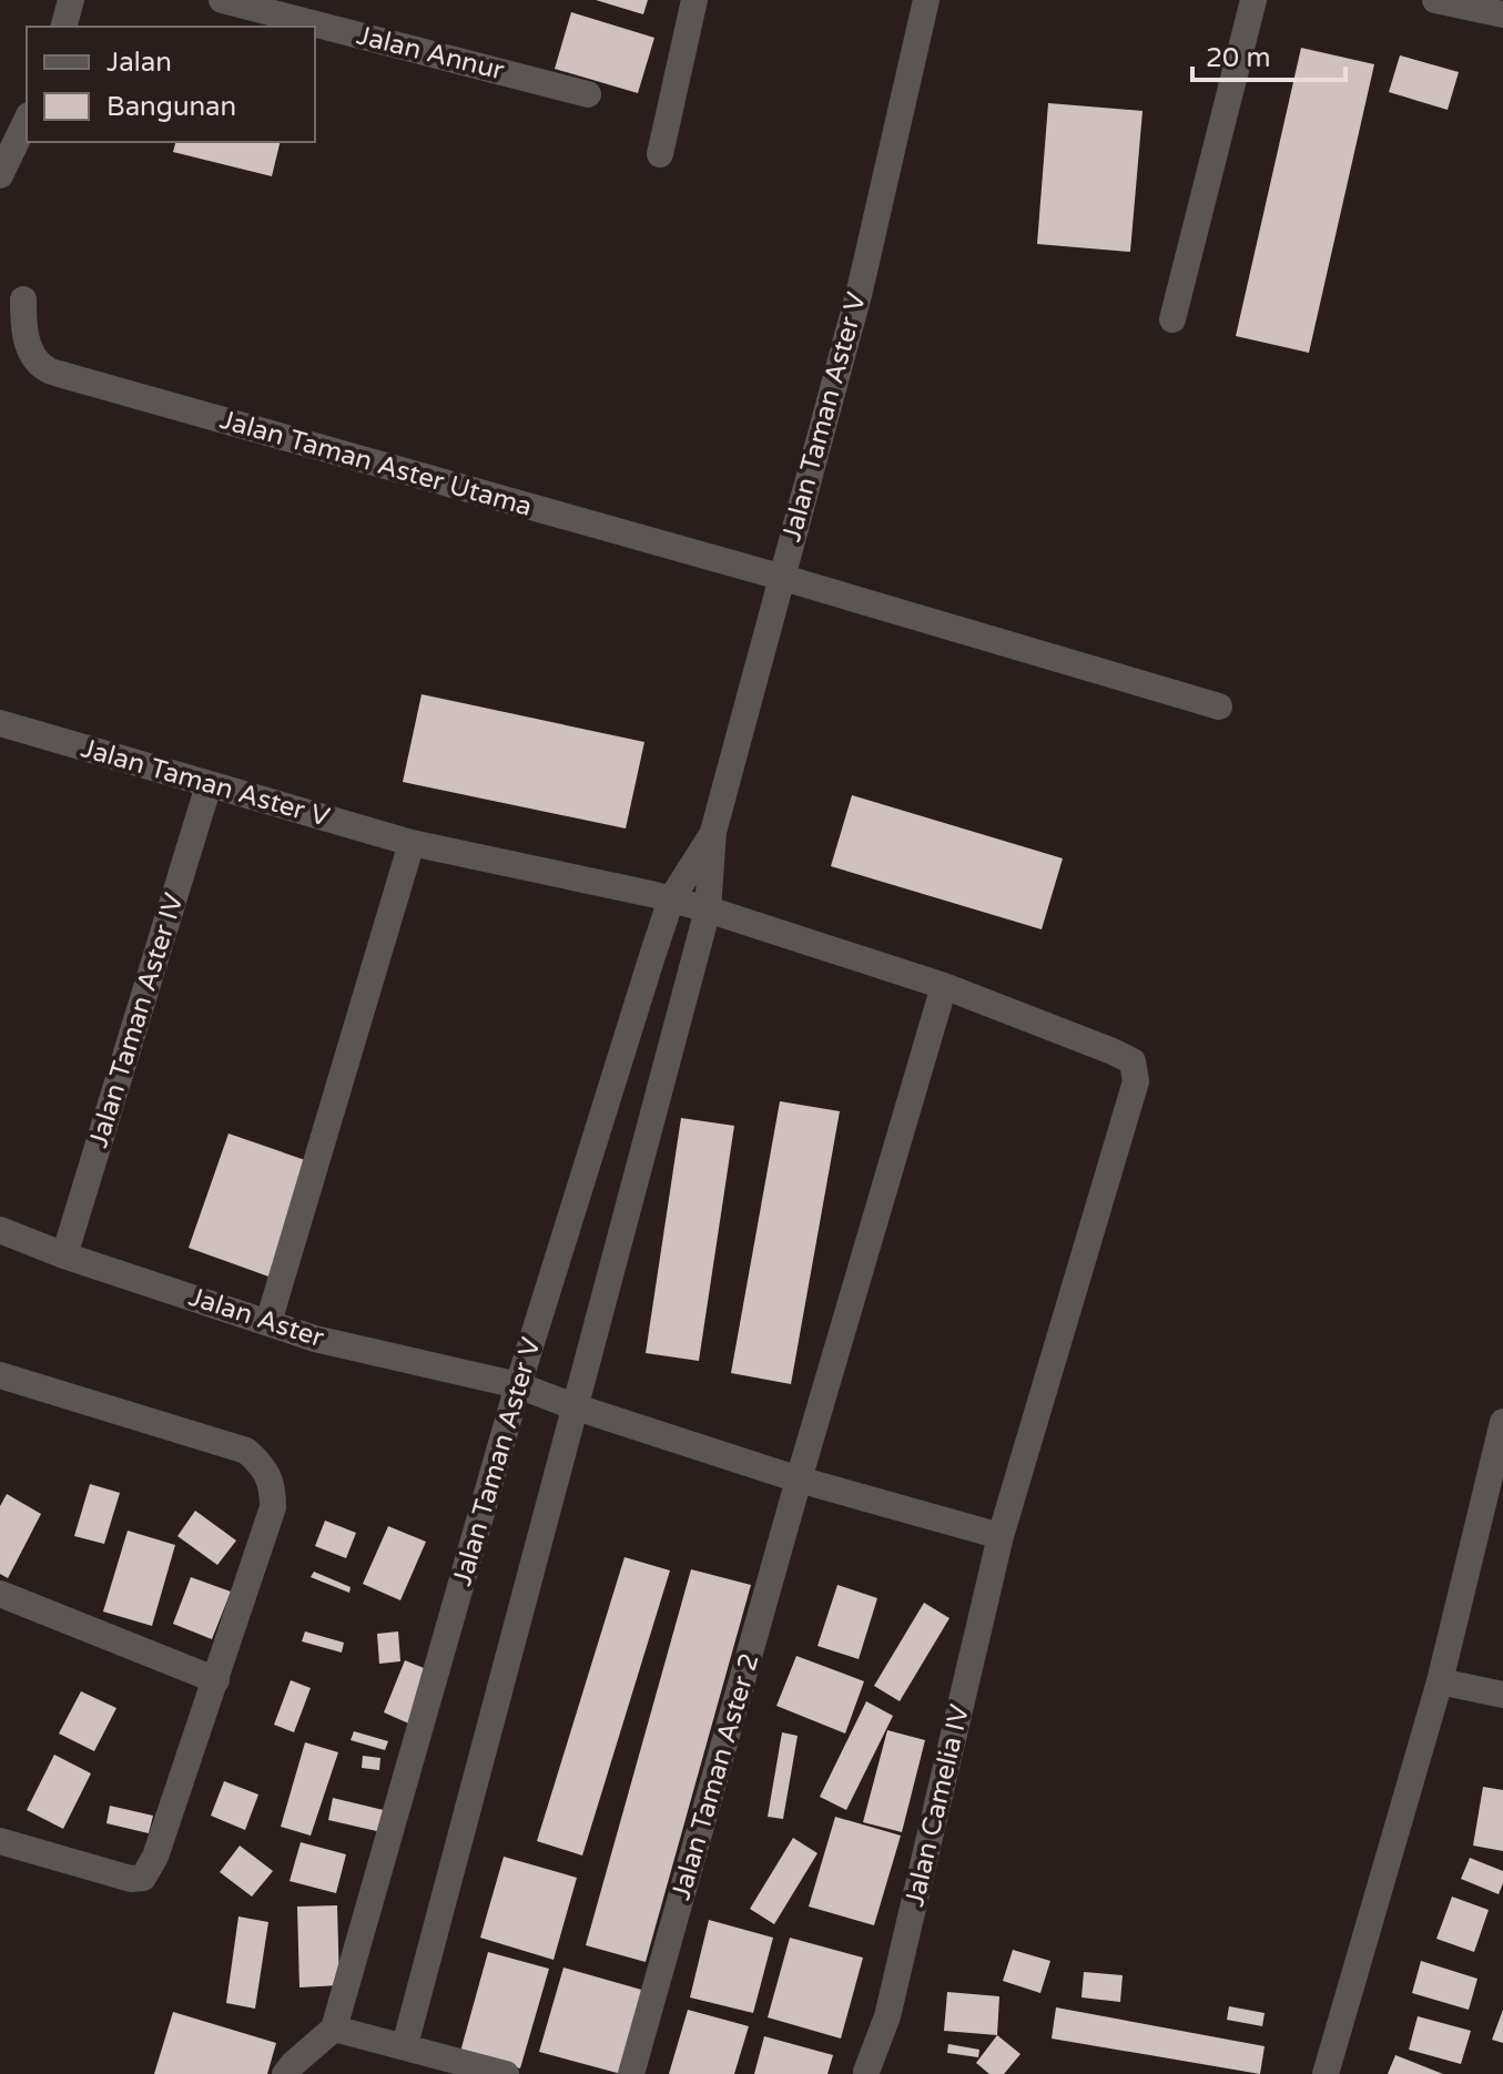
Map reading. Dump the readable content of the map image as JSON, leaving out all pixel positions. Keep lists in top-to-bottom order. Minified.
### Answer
{"streets":{"street":["Jalan Annur","Jalan Taman Aster V","Jalan Taman Aster Utama","Jalan Taman Aster IV","Jalan Aster","Jalan Taman Aster 2","Jalan Camelia IV"]},"crossings":[["Jalan Taman Aster V","Jalan Taman Aster Utama"],["Jalan Taman Aster V","Jalan Taman Aster IV"],["Jalan Taman Aster V","Jalan Aster"],["Jalan Taman Aster IV","Jalan Aster"]],"legend":["Jalan","Bangunan"],"scale_bar":"20 m"}
